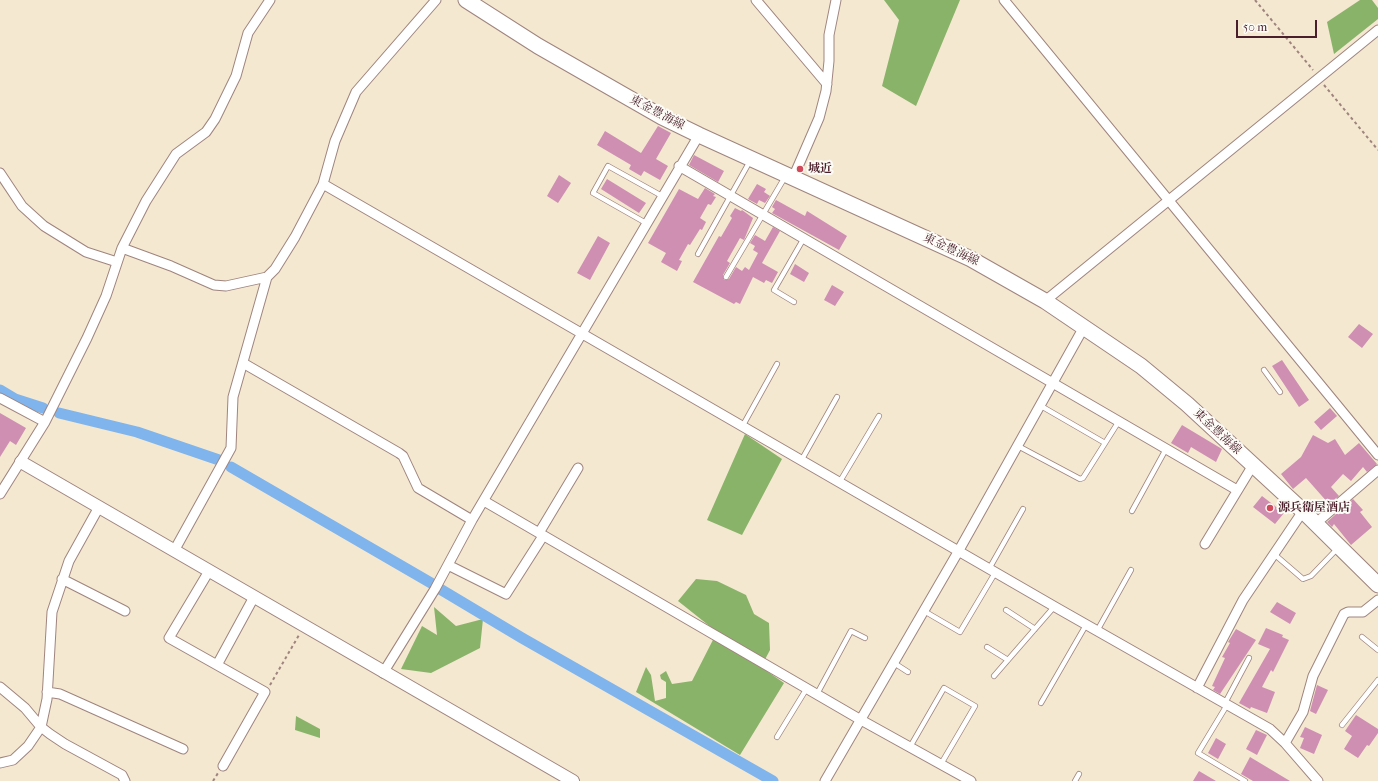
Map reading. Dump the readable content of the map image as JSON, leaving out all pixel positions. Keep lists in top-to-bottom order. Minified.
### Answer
{"streets":{"main road":["東金豊海線"]},"places":["城近","源兵衛屋酒店"],"scale_bar":"50 m"}
